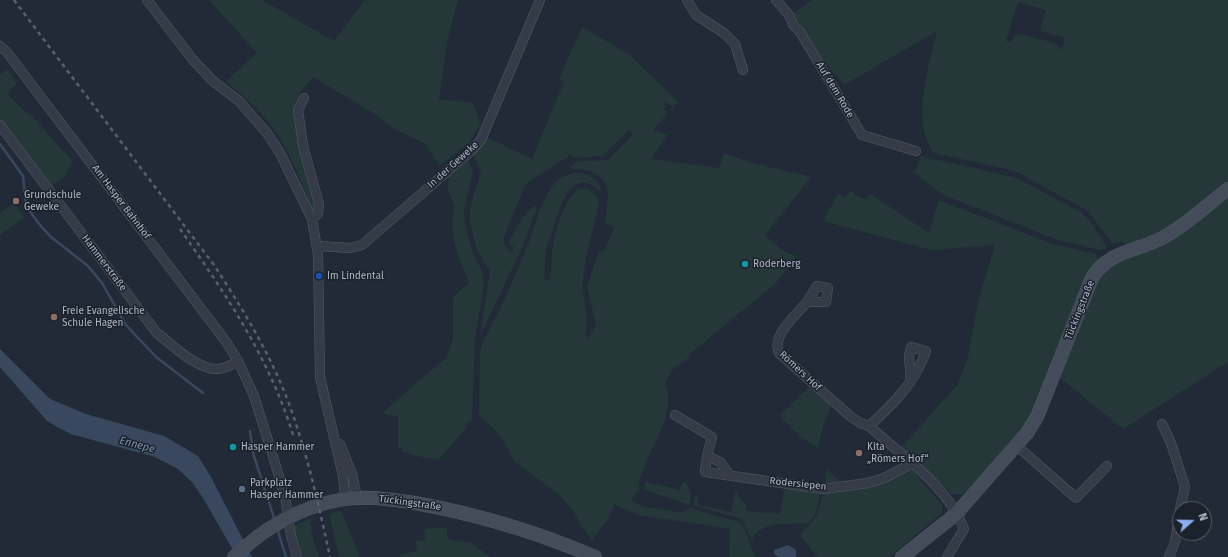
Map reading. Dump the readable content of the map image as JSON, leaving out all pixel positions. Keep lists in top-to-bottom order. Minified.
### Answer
{"streets":{"street":["Auf dem Rode","In der Geweke","Am Hasper Bahnhof","Hammerstraße","Tückingstraße","Römers Hof","Rodersiepen"]},"crossings":[["Am Hasper Bahnhof","Hammerstraße"],["Tückingstraße","Römers Hof"],["Römers Hof","Rodersiepen"]],"water":["Ennepe"],"places":["Grundschule Geweke","Roderberg","Im Lindental","Freie Evangelische Schule Hagen","Hasper Hammer","Kita „Römers Hof“","Parkplatz Hasper Hammer"],"north":"right"}
